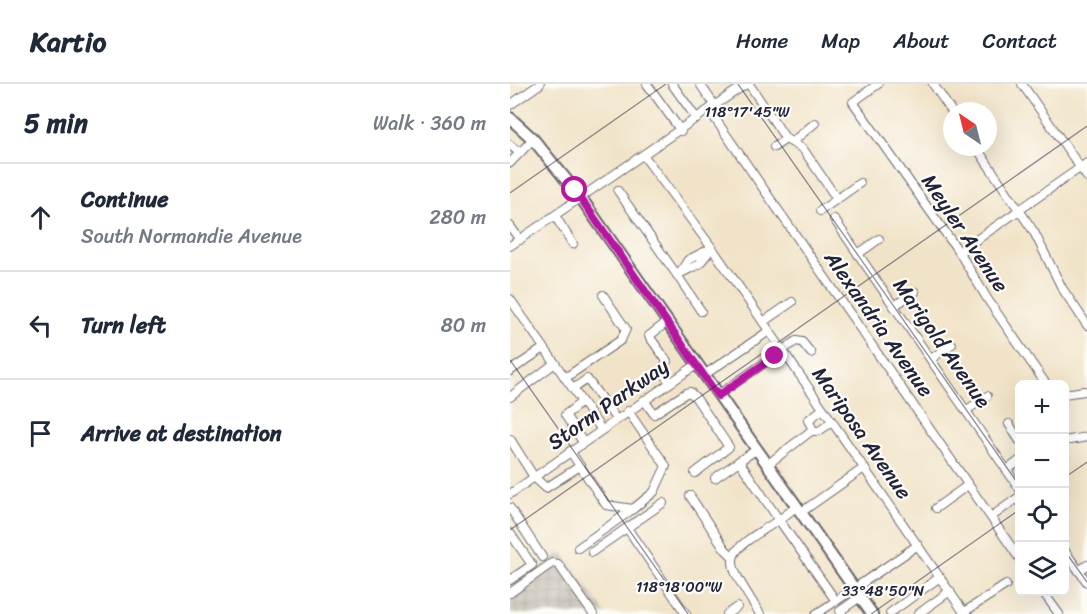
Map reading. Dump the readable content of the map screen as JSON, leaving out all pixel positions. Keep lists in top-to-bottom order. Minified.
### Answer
{"streets":{"street":["Meyler Avenue","Alexandria Avenue","Marigold Avenue","Storm Parkway","Mariposa Avenue"]},"north":"top left","page":{"header":"Kartio","nav":["Home","Map","About","Contact"],"heading":["5 min","Walk · 360 m"],"list":[["Continue","South Normandie Avenue","280 m"],["Turn left","80 m"],"Arrive at destination"],"map_buttons":["+","−"]},"coordinates":["118°17'45\"W","118°18'00\"W","33°48'50\"N"]}
